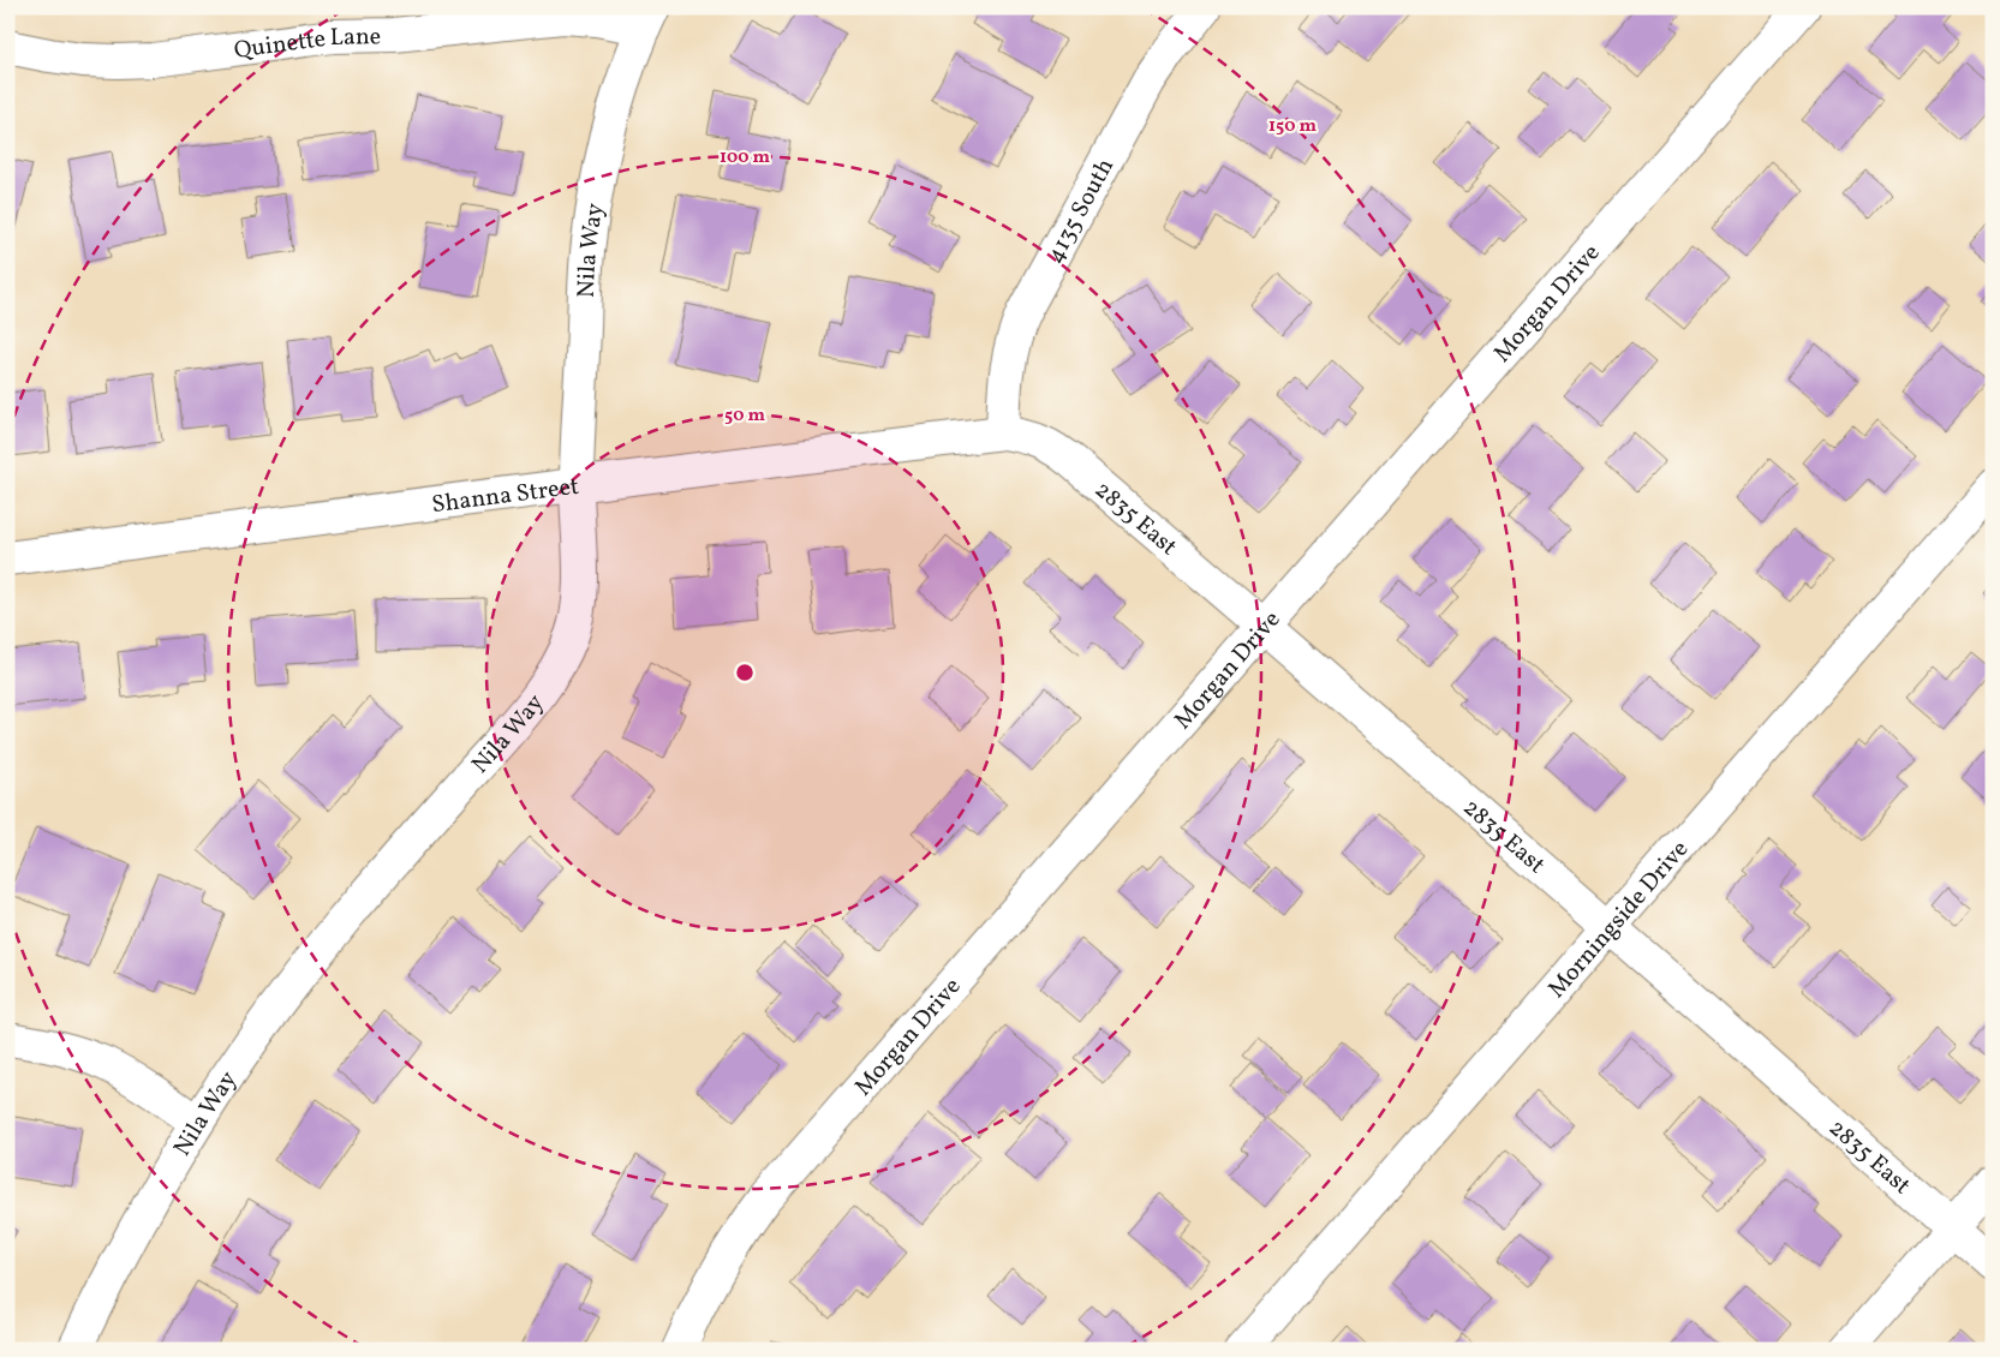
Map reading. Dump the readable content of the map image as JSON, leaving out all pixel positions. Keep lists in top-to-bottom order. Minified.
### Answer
{"streets":{"street":["Quinette Lane","4135 South","Nila Way","Morgan Drive","Shanna Street","2835 East","Morningside Drive"]},"crossings":[["Quinette Lane","Nila Way"],["4135 South","Shanna Street"],["4135 South","2835 East"],["Nila Way","Shanna Street"],["Morgan Drive","2835 East"],["Shanna Street","2835 East"],["2835 East","Morningside Drive"]],"rings":["150 m","100 m","50 m"]}
